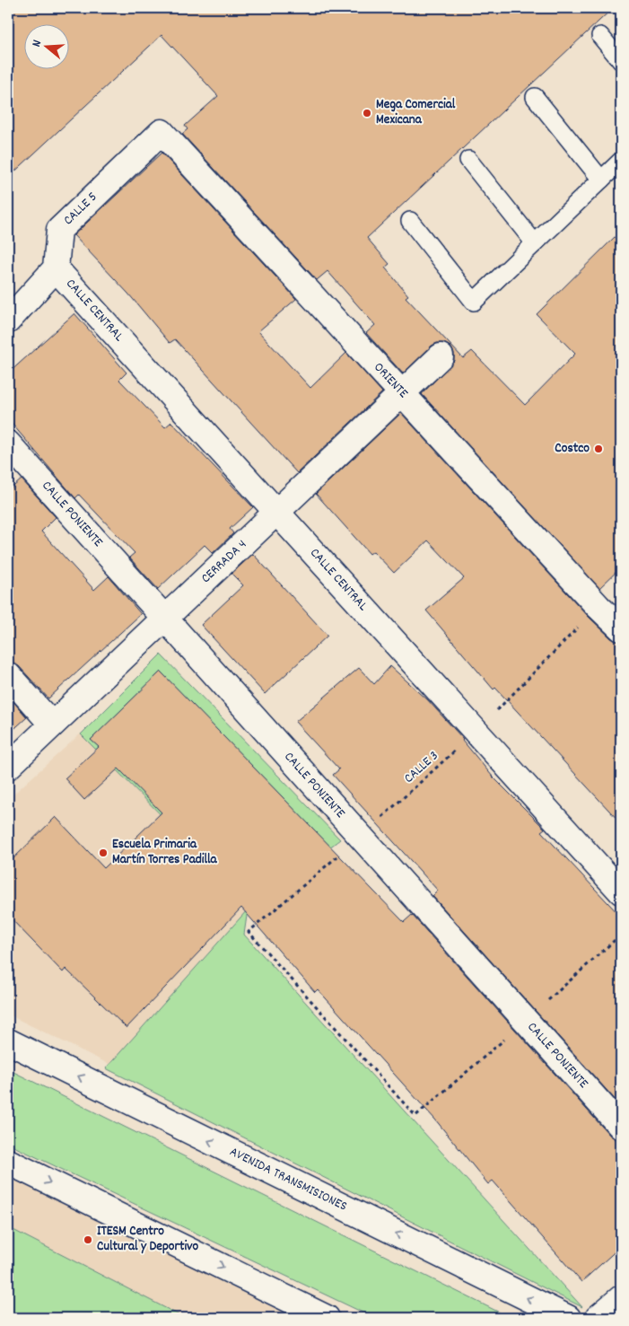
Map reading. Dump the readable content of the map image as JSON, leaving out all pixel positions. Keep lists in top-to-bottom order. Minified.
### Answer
{"streets":{"street":["CALLE 5","CALLE CENTRAL","ORIENTE","CALLE PONIENTE","CERRADA 4","AVENIDA TRANSMISIONES"],"path":["CALLE 3"]},"crossings":[["CALLE 5","CALLE CENTRAL"],["CALLE 5","ORIENTE"],["CALLE CENTRAL","CERRADA 4"],["CALLE CENTRAL","CALLE 3"],["ORIENTE","CERRADA 4"],["ORIENTE","CALLE 3"],["CALLE PONIENTE","CERRADA 4"],["CALLE PONIENTE","CALLE 3"]],"places":["Mega Comercial Mexicana","Costco","Escuela Primaria Martín Torres Padilla","ITESM Centro Cultural y Deportivo"],"north":"left"}
